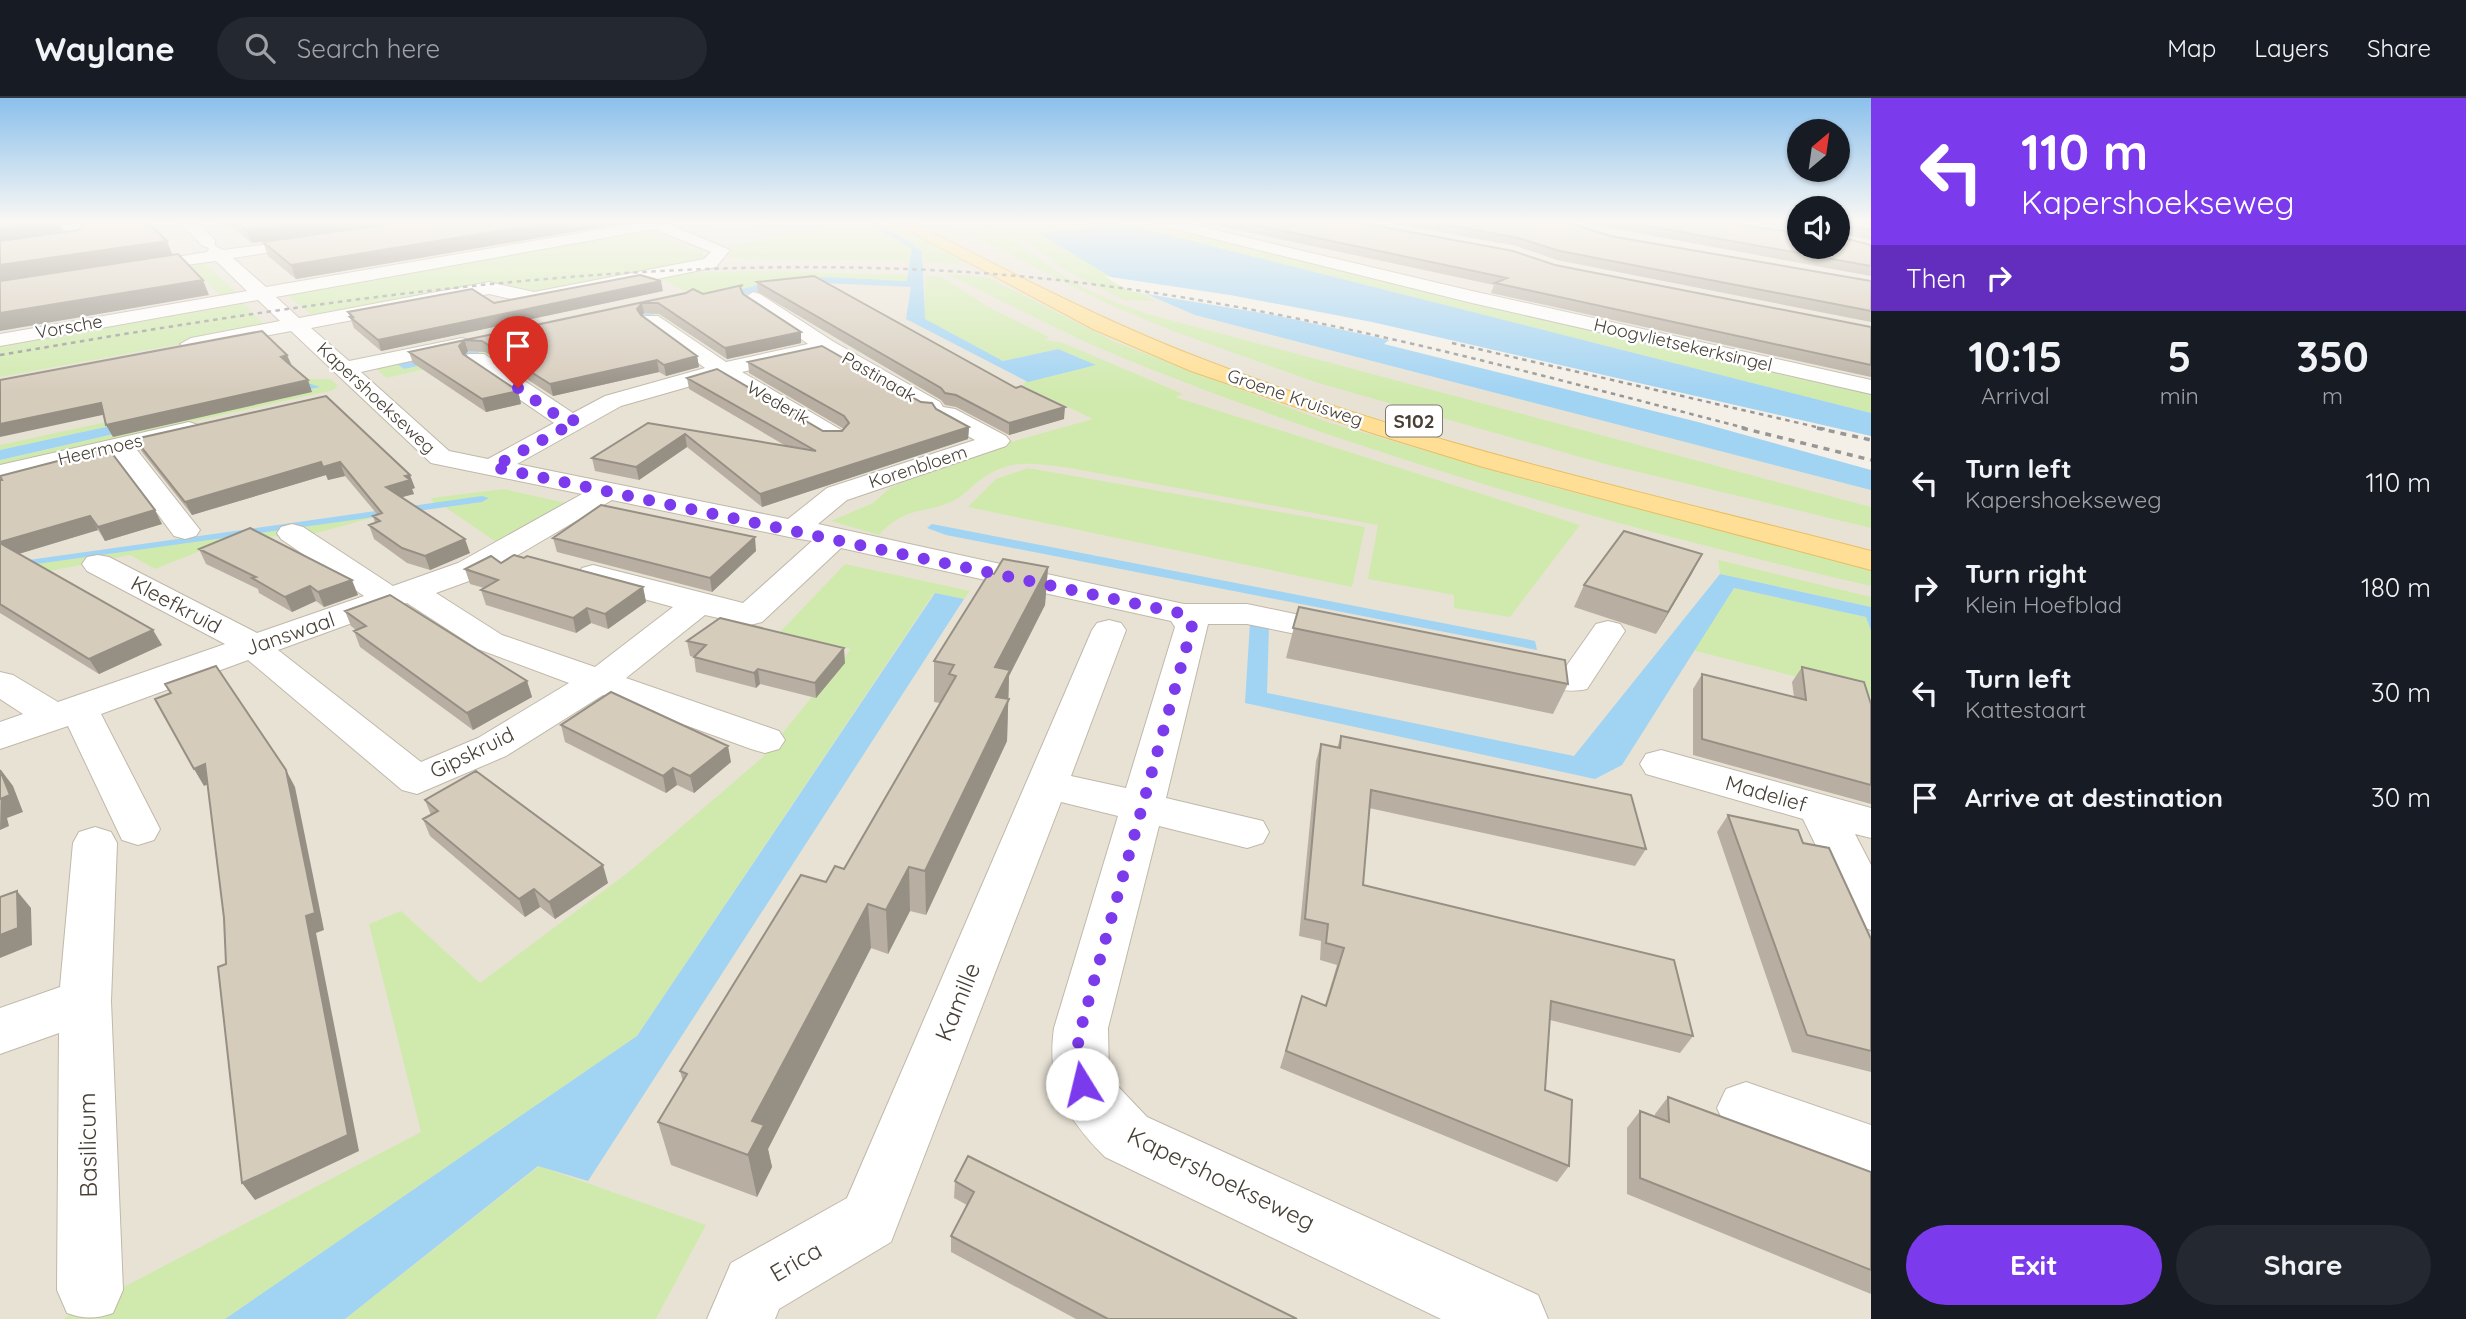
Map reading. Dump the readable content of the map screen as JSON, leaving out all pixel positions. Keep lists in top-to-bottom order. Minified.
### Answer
{"streets":{"main road":["Groene Kruisweg","S102"],"street":["Vorsche","Hoogvlietsekerksingel","Pastinaak","Kapershoekseweg","Wederik","Heermoes","Korenbloem","Kleefkruid","Janswaal","Gipskruid","Madelief","Kamille","Basilicum","Erica"]},"crossings":[["Vorsche","Kapershoekseweg"],["Pastinaak","Korenbloem"],["Kapershoekseweg","Korenbloem"],["Kapershoekseweg","Janswaal"],["Kleefkruid","Janswaal"],["Kleefkruid","Gipskruid"],["Janswaal","Gipskruid"],["Janswaal","Basilicum"],["Kamille","Erica"]],"north":"top right","page":{"header":"Waylane","search":"Search here","nav":["Map","Layers","Share"],"turn":["110 m","Kapershoekseweg"],"then":"Then","eta":["10:15","Arrival","5","min","350","m"],"list":[{"name":"Turn left","note":"Kapershoekseweg","value":"110 m"},{"name":"Turn right","note":"Klein Hoefblad","value":"180 m"},{"name":"Turn left","note":"Kattestaart","value":"30 m"},{"name":"Arrive at destination","value":"30 m"}],"buttons":["Exit","Share"]}}
